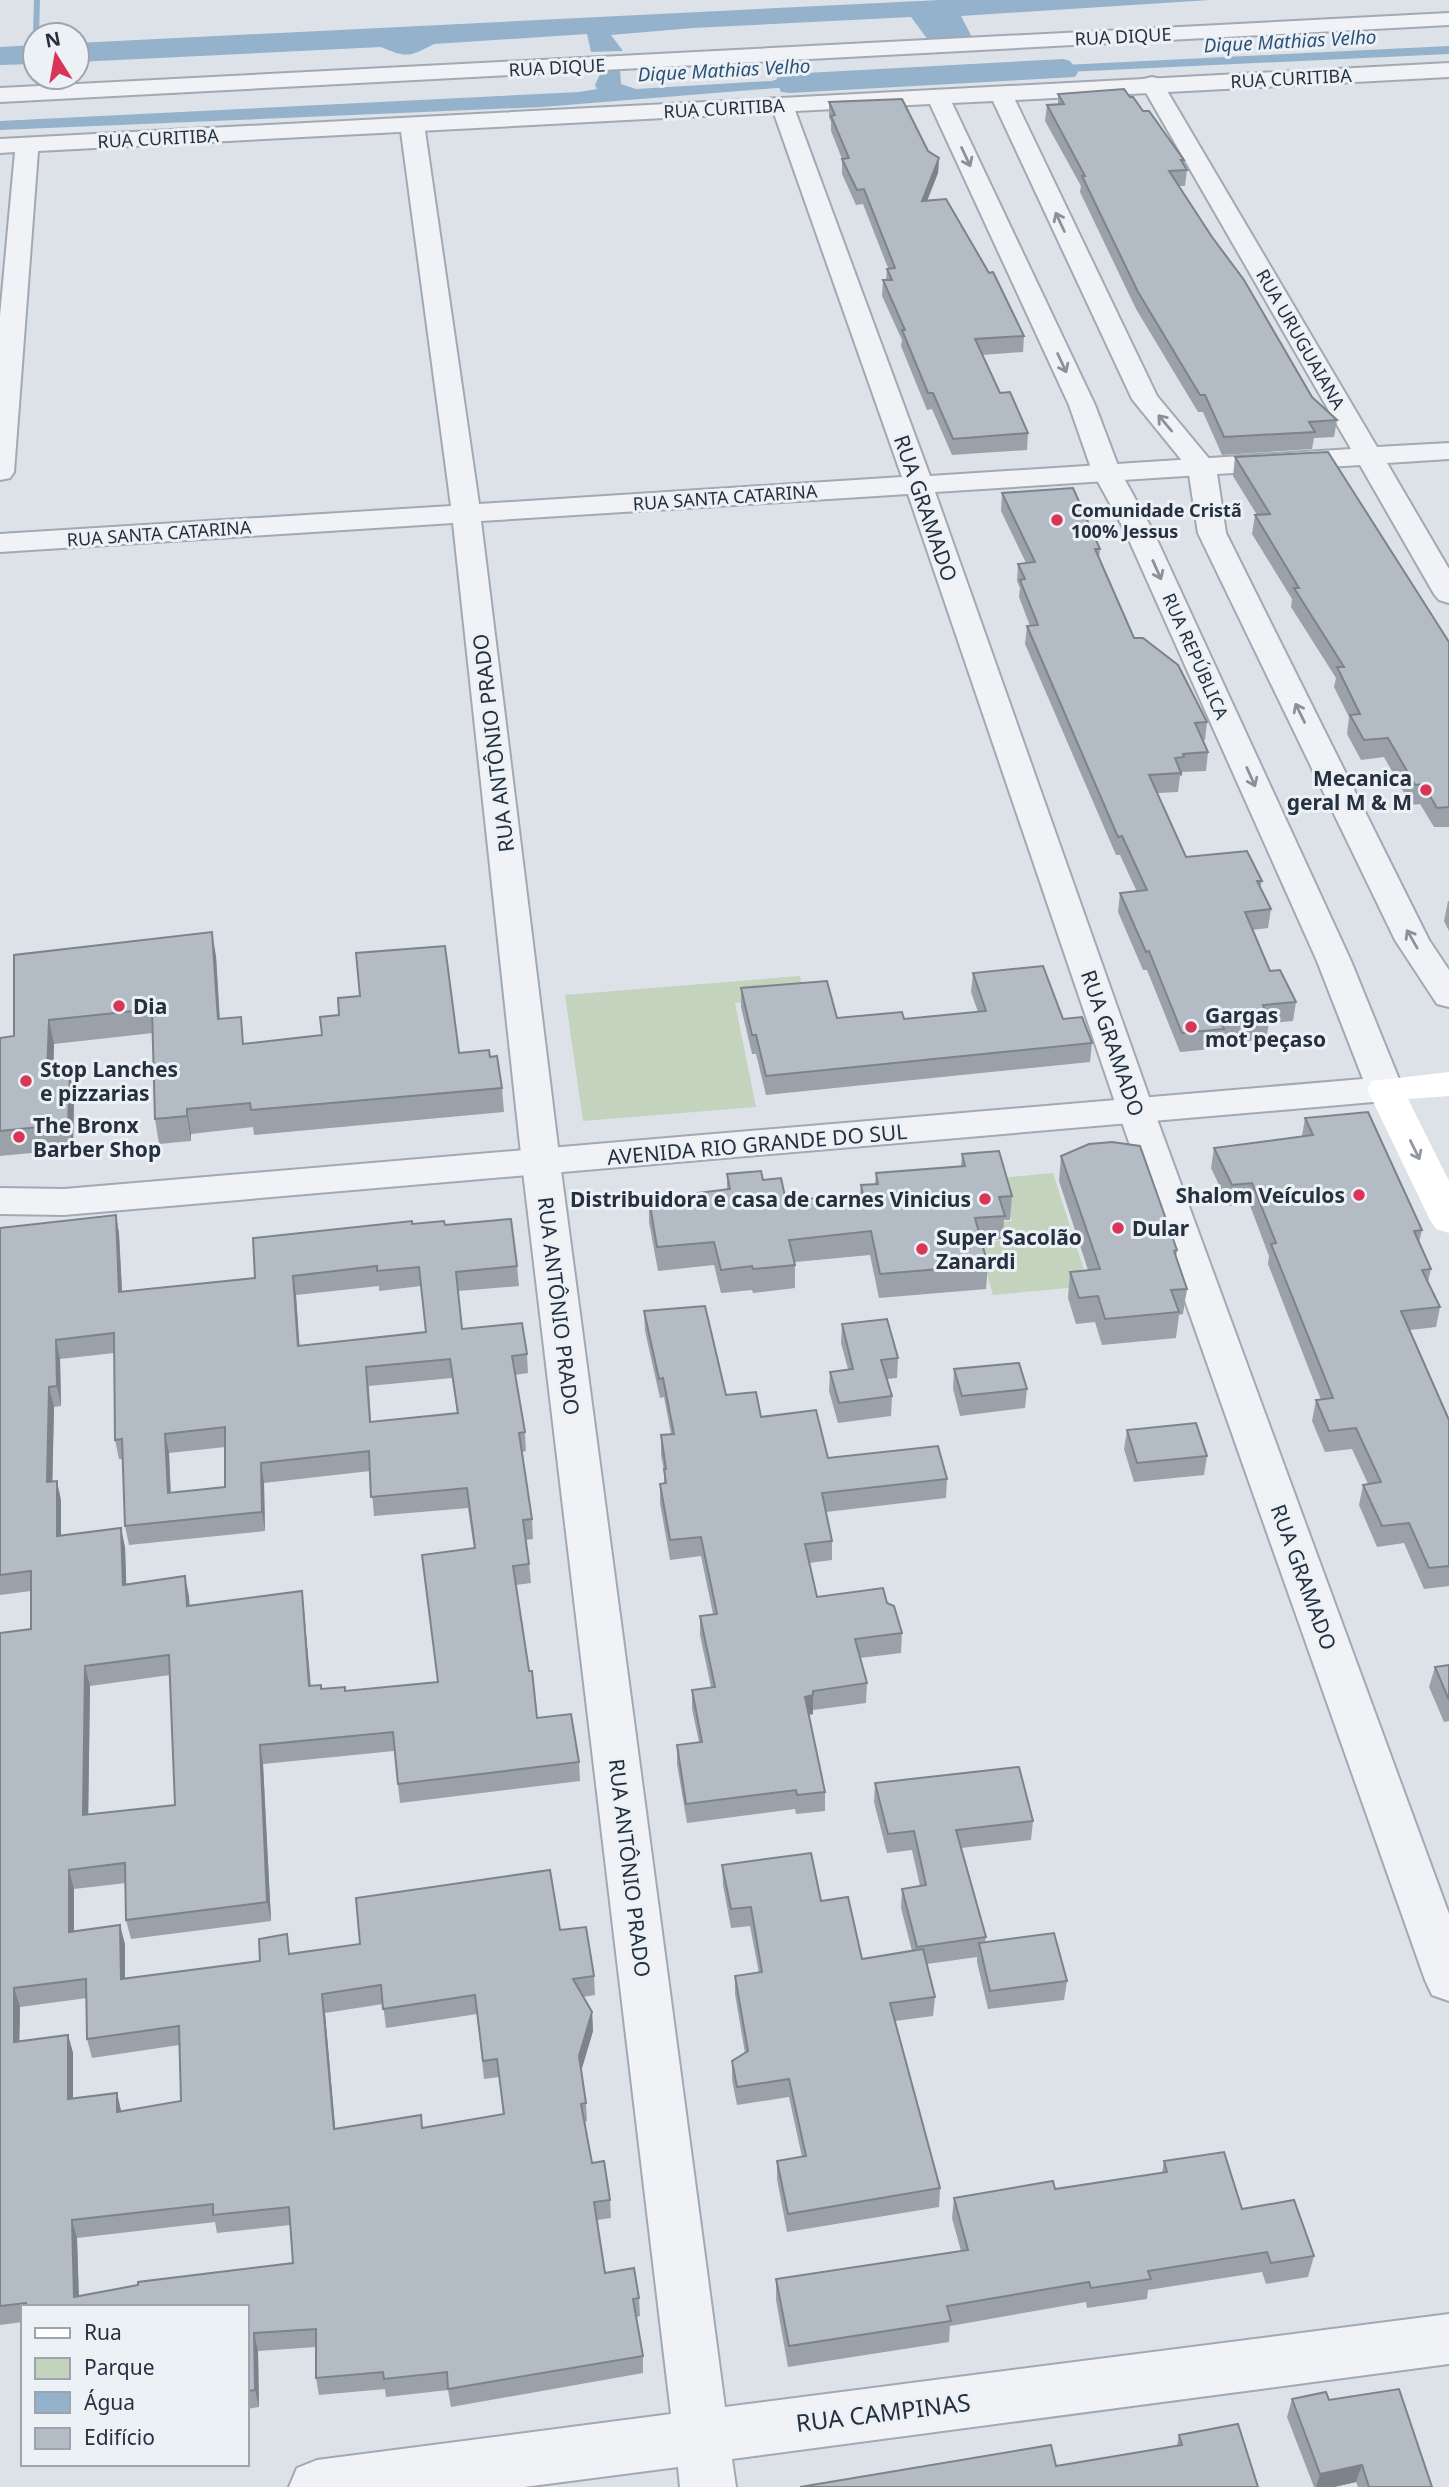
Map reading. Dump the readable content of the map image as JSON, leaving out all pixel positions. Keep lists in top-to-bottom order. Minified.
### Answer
{"streets":{"main road":["RUA REPÚBLICA","AVENIDA RIO GRANDE DO SUL"],"street":["RUA DIQUE","RUA CURITIBA","RUA URUGUAIANA","RUA SANTA CATARINA","RUA GRAMADO","RUA ANTÔNIO PRADO","RUA CAMPINAS"]},"crossings":[["RUA CURITIBA","RUA URUGUAIANA"],["RUA CURITIBA","RUA GRAMADO"],["RUA CURITIBA","RUA REPÚBLICA"],["RUA CURITIBA","RUA ANTÔNIO PRADO"],["RUA URUGUAIANA","RUA SANTA CATARINA"],["RUA SANTA CATARINA","RUA GRAMADO"],["RUA SANTA CATARINA","RUA REPÚBLICA"],["RUA SANTA CATARINA","RUA ANTÔNIO PRADO"],["RUA GRAMADO","AVENIDA RIO GRANDE DO SUL"],["RUA REPÚBLICA","AVENIDA RIO GRANDE DO SUL"],["RUA ANTÔNIO PRADO","AVENIDA RIO GRANDE DO SUL"],["RUA ANTÔNIO PRADO","RUA CAMPINAS"]],"water":["Dique Mathias Velho"],"places":["Comunidade Cristã 100% Jessus","Mecanica geral M & M","Dia","Gargas mot peçaso","Stop Lanches e pizzarias","The Bronx Barber Shop","Shalom Veículos","Distribuidora e casa de carnes Vinicius","Dular","Super Sacolão Zanardi"],"legend":["Rua","Parque","Água","Edifício"],"north":"top"}
